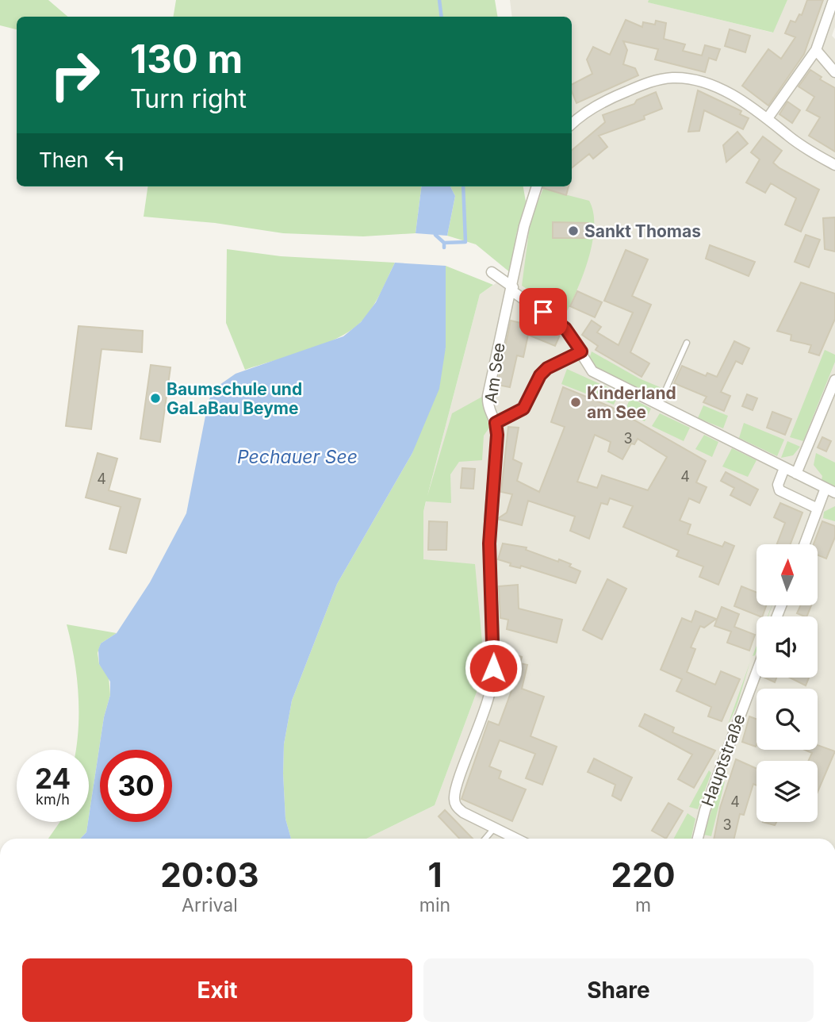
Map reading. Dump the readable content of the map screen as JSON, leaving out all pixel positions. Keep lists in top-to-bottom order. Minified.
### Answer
{"streets":{"street":["Am See","Hauptstraße"]},"water":["Pechauer See"],"places":["Sankt Thomas","Baumschule und GaLaBau Beyme","Kinderland am See"],"house_numbers":["3","4","4","4","3"],"north":"top","page":{"turn":["130 m","Turn right"],"then":"Then","speed":"24 km/h","limit":"30","eta":["20:03","Arrival","1","min","220","m"],"buttons":["Exit","Share"]}}
